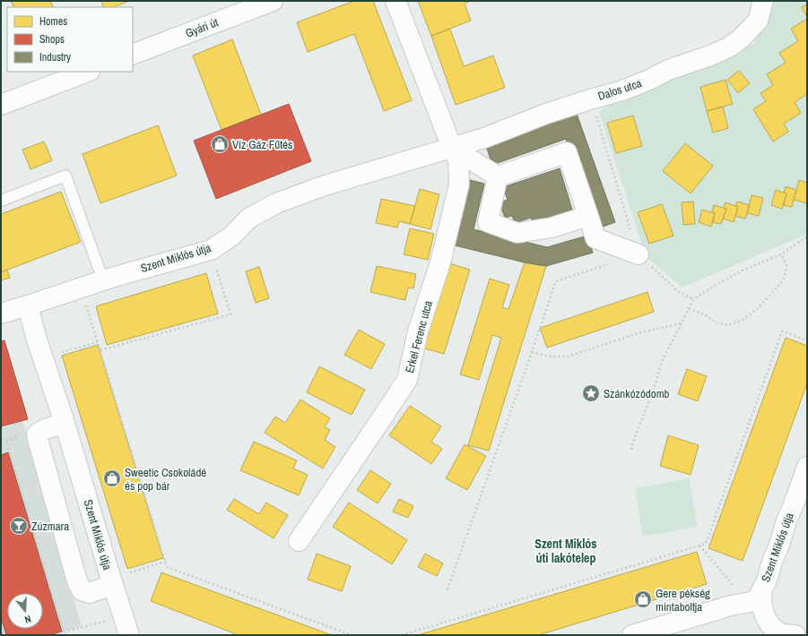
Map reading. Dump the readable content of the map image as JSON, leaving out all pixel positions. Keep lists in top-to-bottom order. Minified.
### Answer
{"streets":{"street":["Gyári út","Dalos utca","Szent Miklós útja","Erkel Ferenc utca"]},"crossings":[["Dalos utca","Szent Miklós útja"],["Dalos utca","Erkel Ferenc utca"],["Szent Miklós útja","Erkel Ferenc utca"]],"districts":["Szent Miklós úti lakótelep"],"places":{"shop":["Víz Gáz Fűtés","Sweetic Csokoládé és pop bár","Gere pékség mintaboltja"],"place":["Szánkózódomb"],"bar":["Zúzmara"]},"legend":["Homes","Shops","Industry"],"north":"bottom"}
